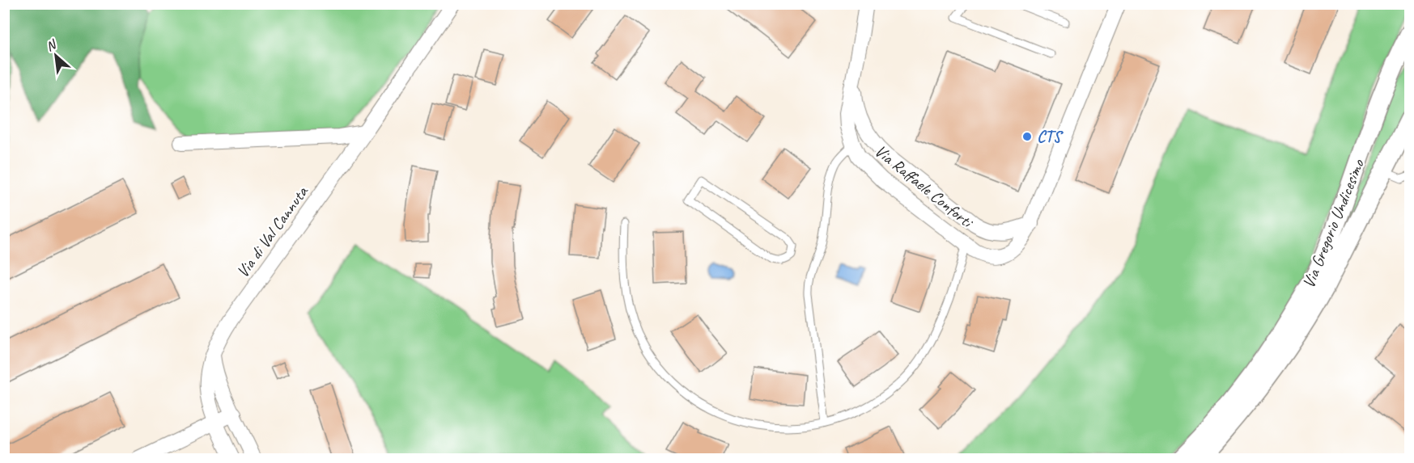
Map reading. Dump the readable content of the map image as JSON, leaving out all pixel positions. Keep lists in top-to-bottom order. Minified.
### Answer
{"streets":{"street":["Via Raffaele Conforti","Via Gregorio Undicesimo","Via di Val Cannuta"]},"places":["CTS"],"north":"top left"}
